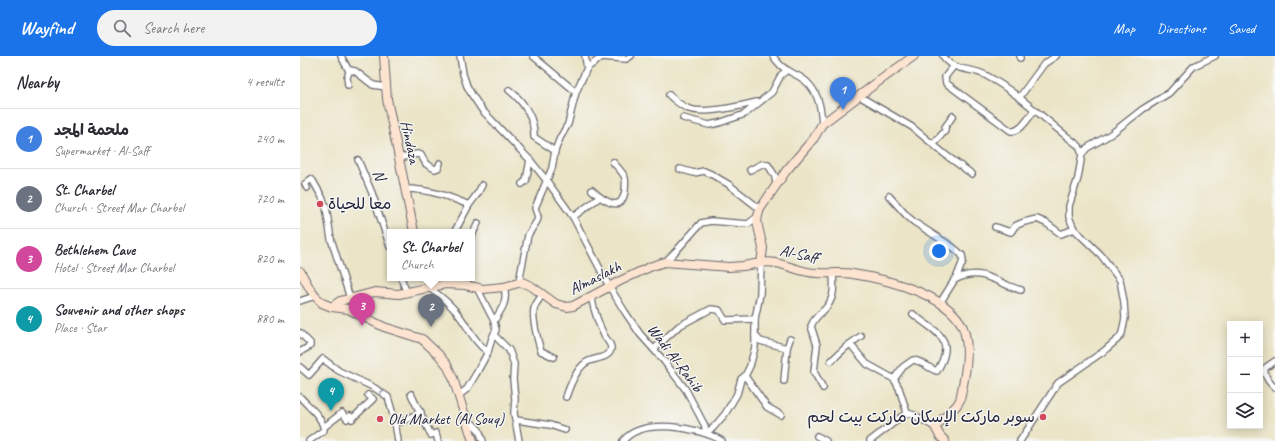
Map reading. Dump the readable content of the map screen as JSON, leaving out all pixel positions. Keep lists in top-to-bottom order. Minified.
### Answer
{"streets":{"street":["Hindaza","N","Al-Saff","Almaslakh","Wadi Al-Rahib"]},"crossings":[["Al-Saff","Almaslakh"],["Almaslakh","Wadi Al-Rahib"]],"places":["معا للحياة","سوبر ماركت الإسكان ماركت بيت لحم","Old Market (Al Souq)"],"page":{"header":"Wayfind","search":"Search here","nav":["Map","Directions","Saved"],"heading":["Nearby","4 results"],"pins":["1","3","2","4"],"list":[{"mark":"1","name":"ملحمة المجد","note":"Supermarket · Al-Saff","value":"240 m"},{"mark":"2","name":"St. Charbel","note":"Church · Street Mar Charbel","value":"720 m"},{"mark":"3","name":"Bethlehem Cave","note":"Hotel · Street Mar Charbel","value":"820 m"},{"mark":"4","name":"Souvenir and other shops","note":"Place · Star","value":"880 m"}],"popup":["St. Charbel","Church"],"map_buttons":["+","−"]}}
